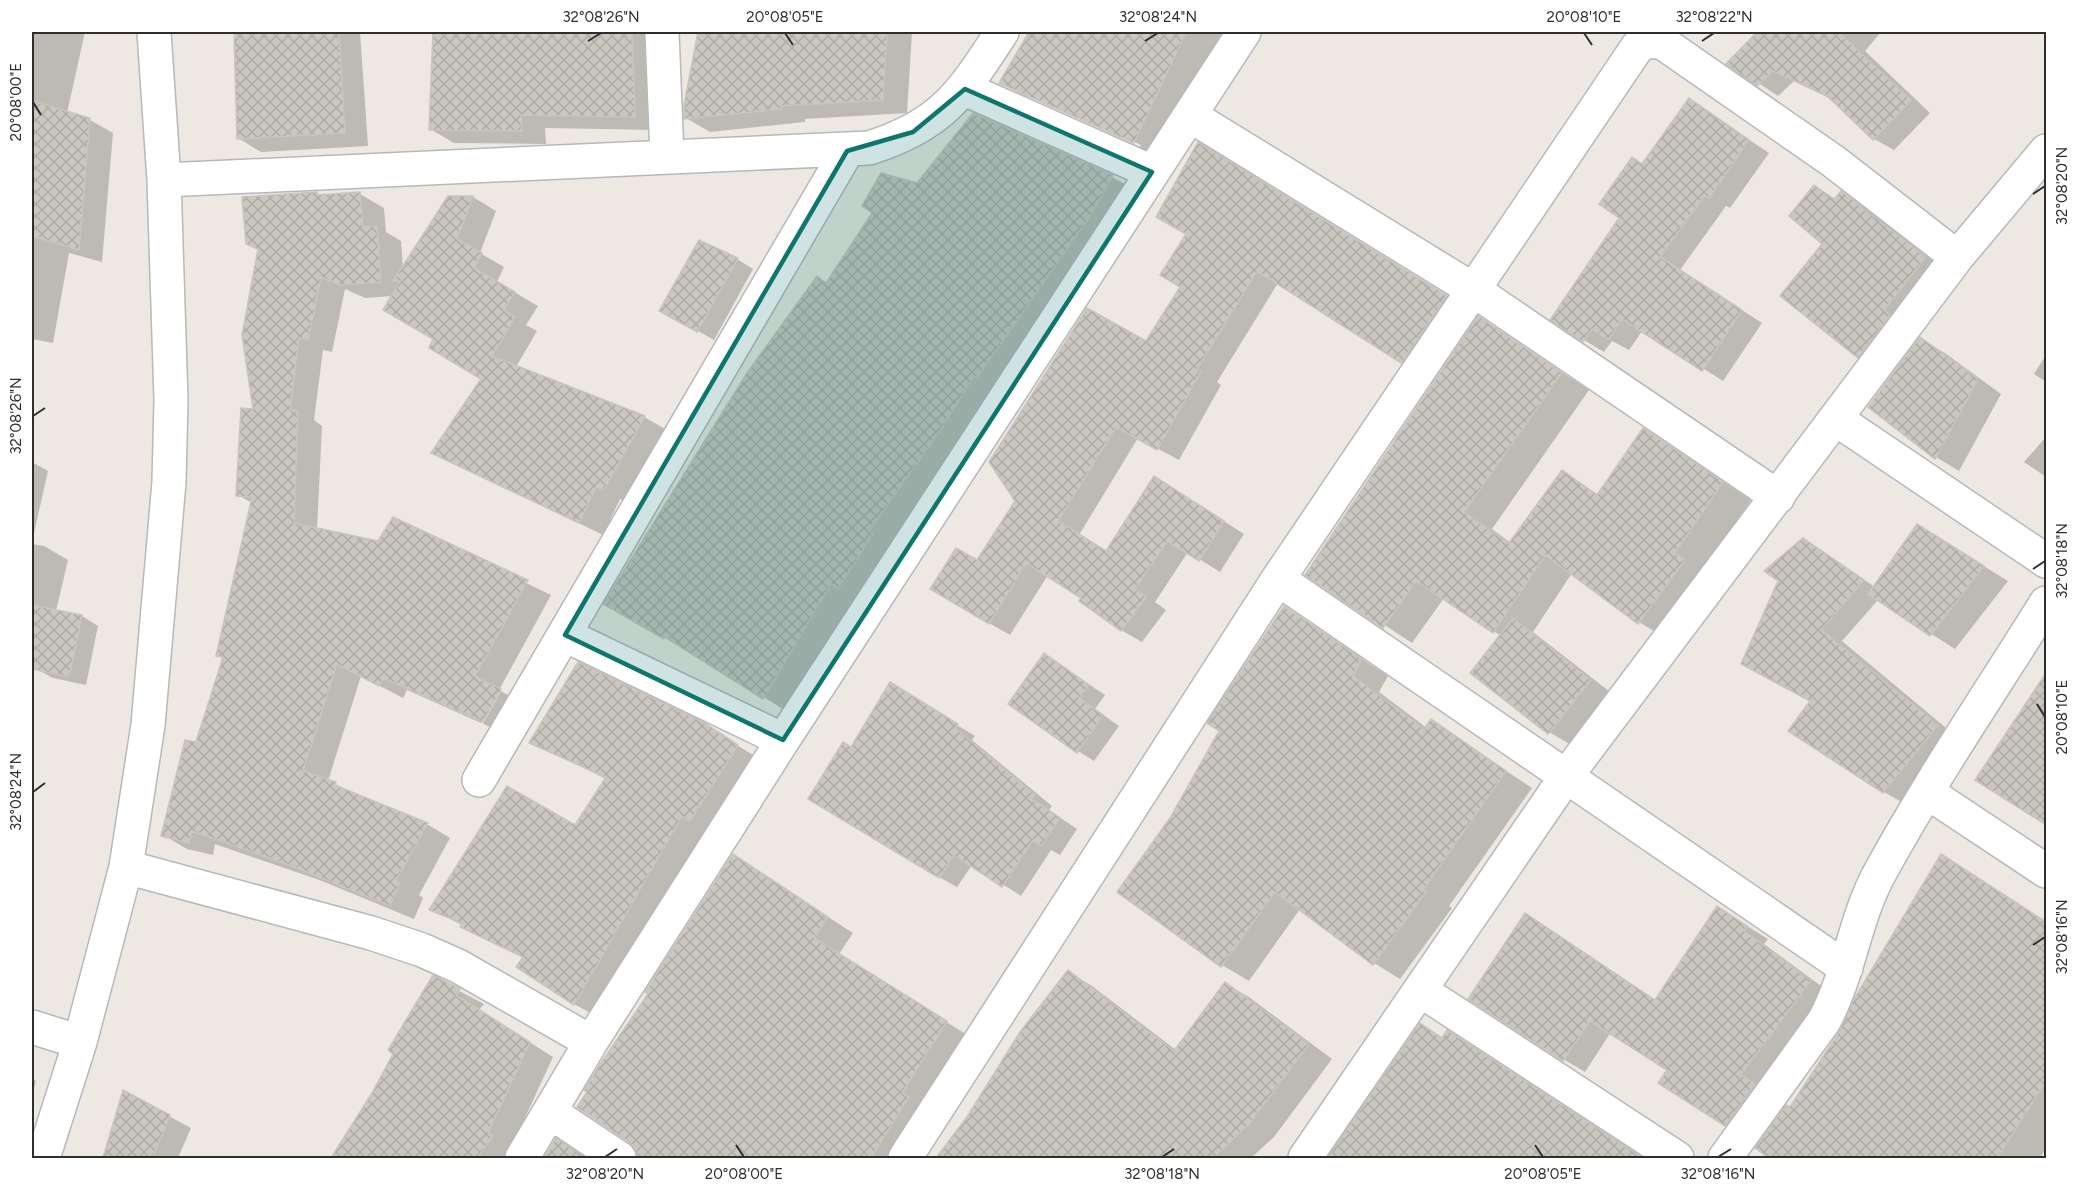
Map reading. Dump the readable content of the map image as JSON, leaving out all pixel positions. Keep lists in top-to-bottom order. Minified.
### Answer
{"coordinates":["32°08'26\"N","20°08'05\"E","32°08'24\"N","20°08'10\"E","32°08'22\"N","20°08'00\"E","32°08'20\"N","32°08'18\"N","32°08'16\"N"]}
